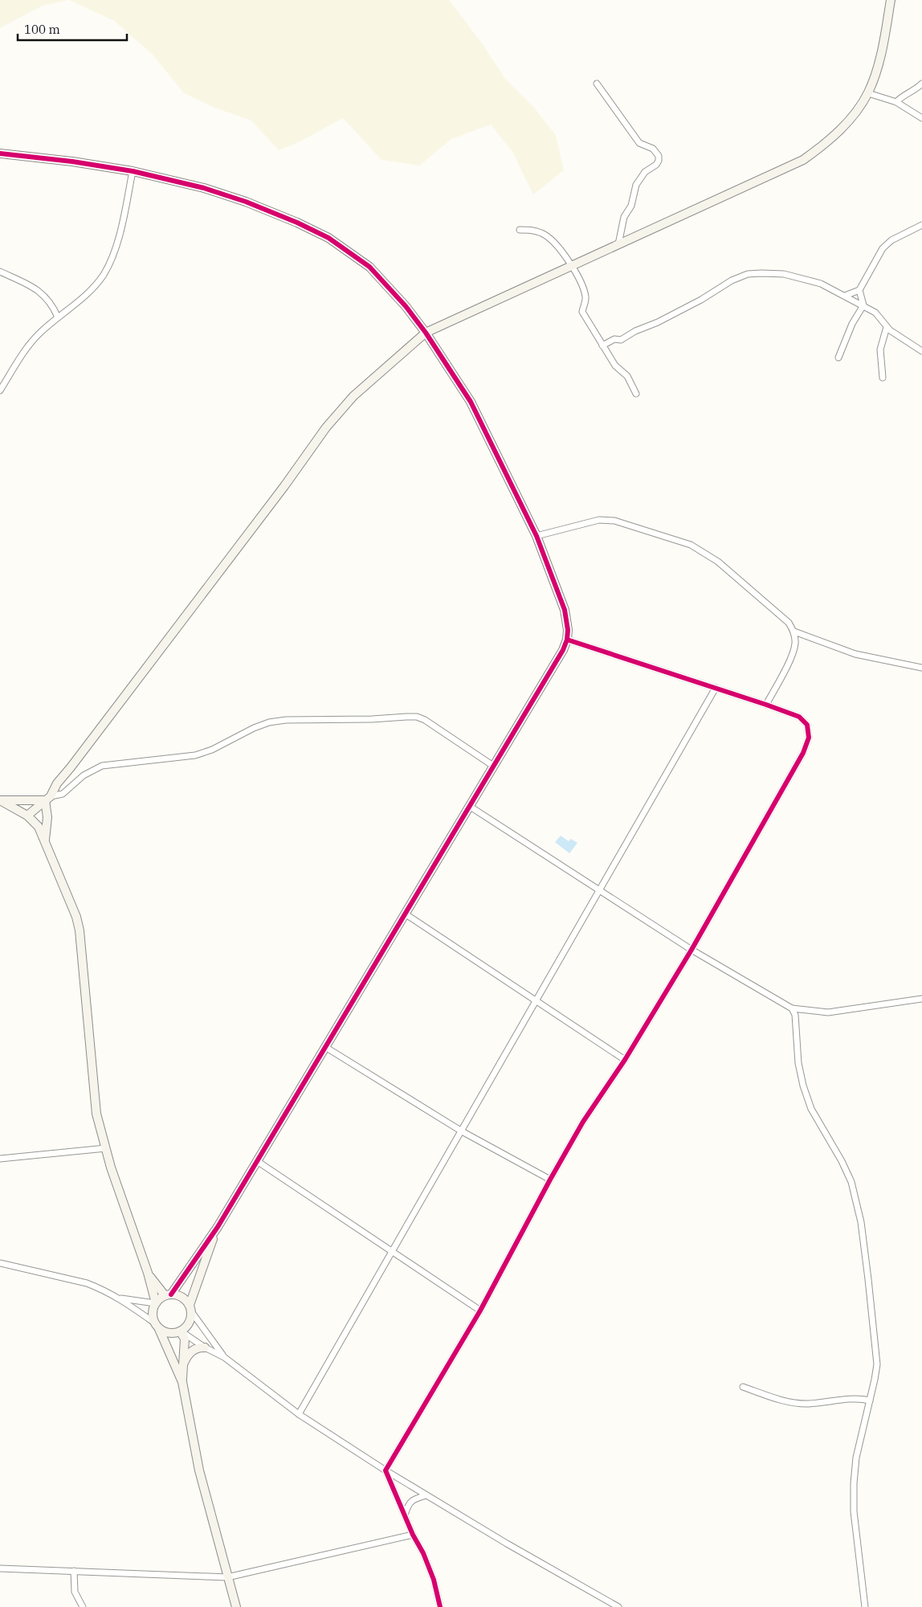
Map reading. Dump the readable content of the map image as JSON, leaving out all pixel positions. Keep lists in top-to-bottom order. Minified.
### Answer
{"scale_bar":"100 m"}
